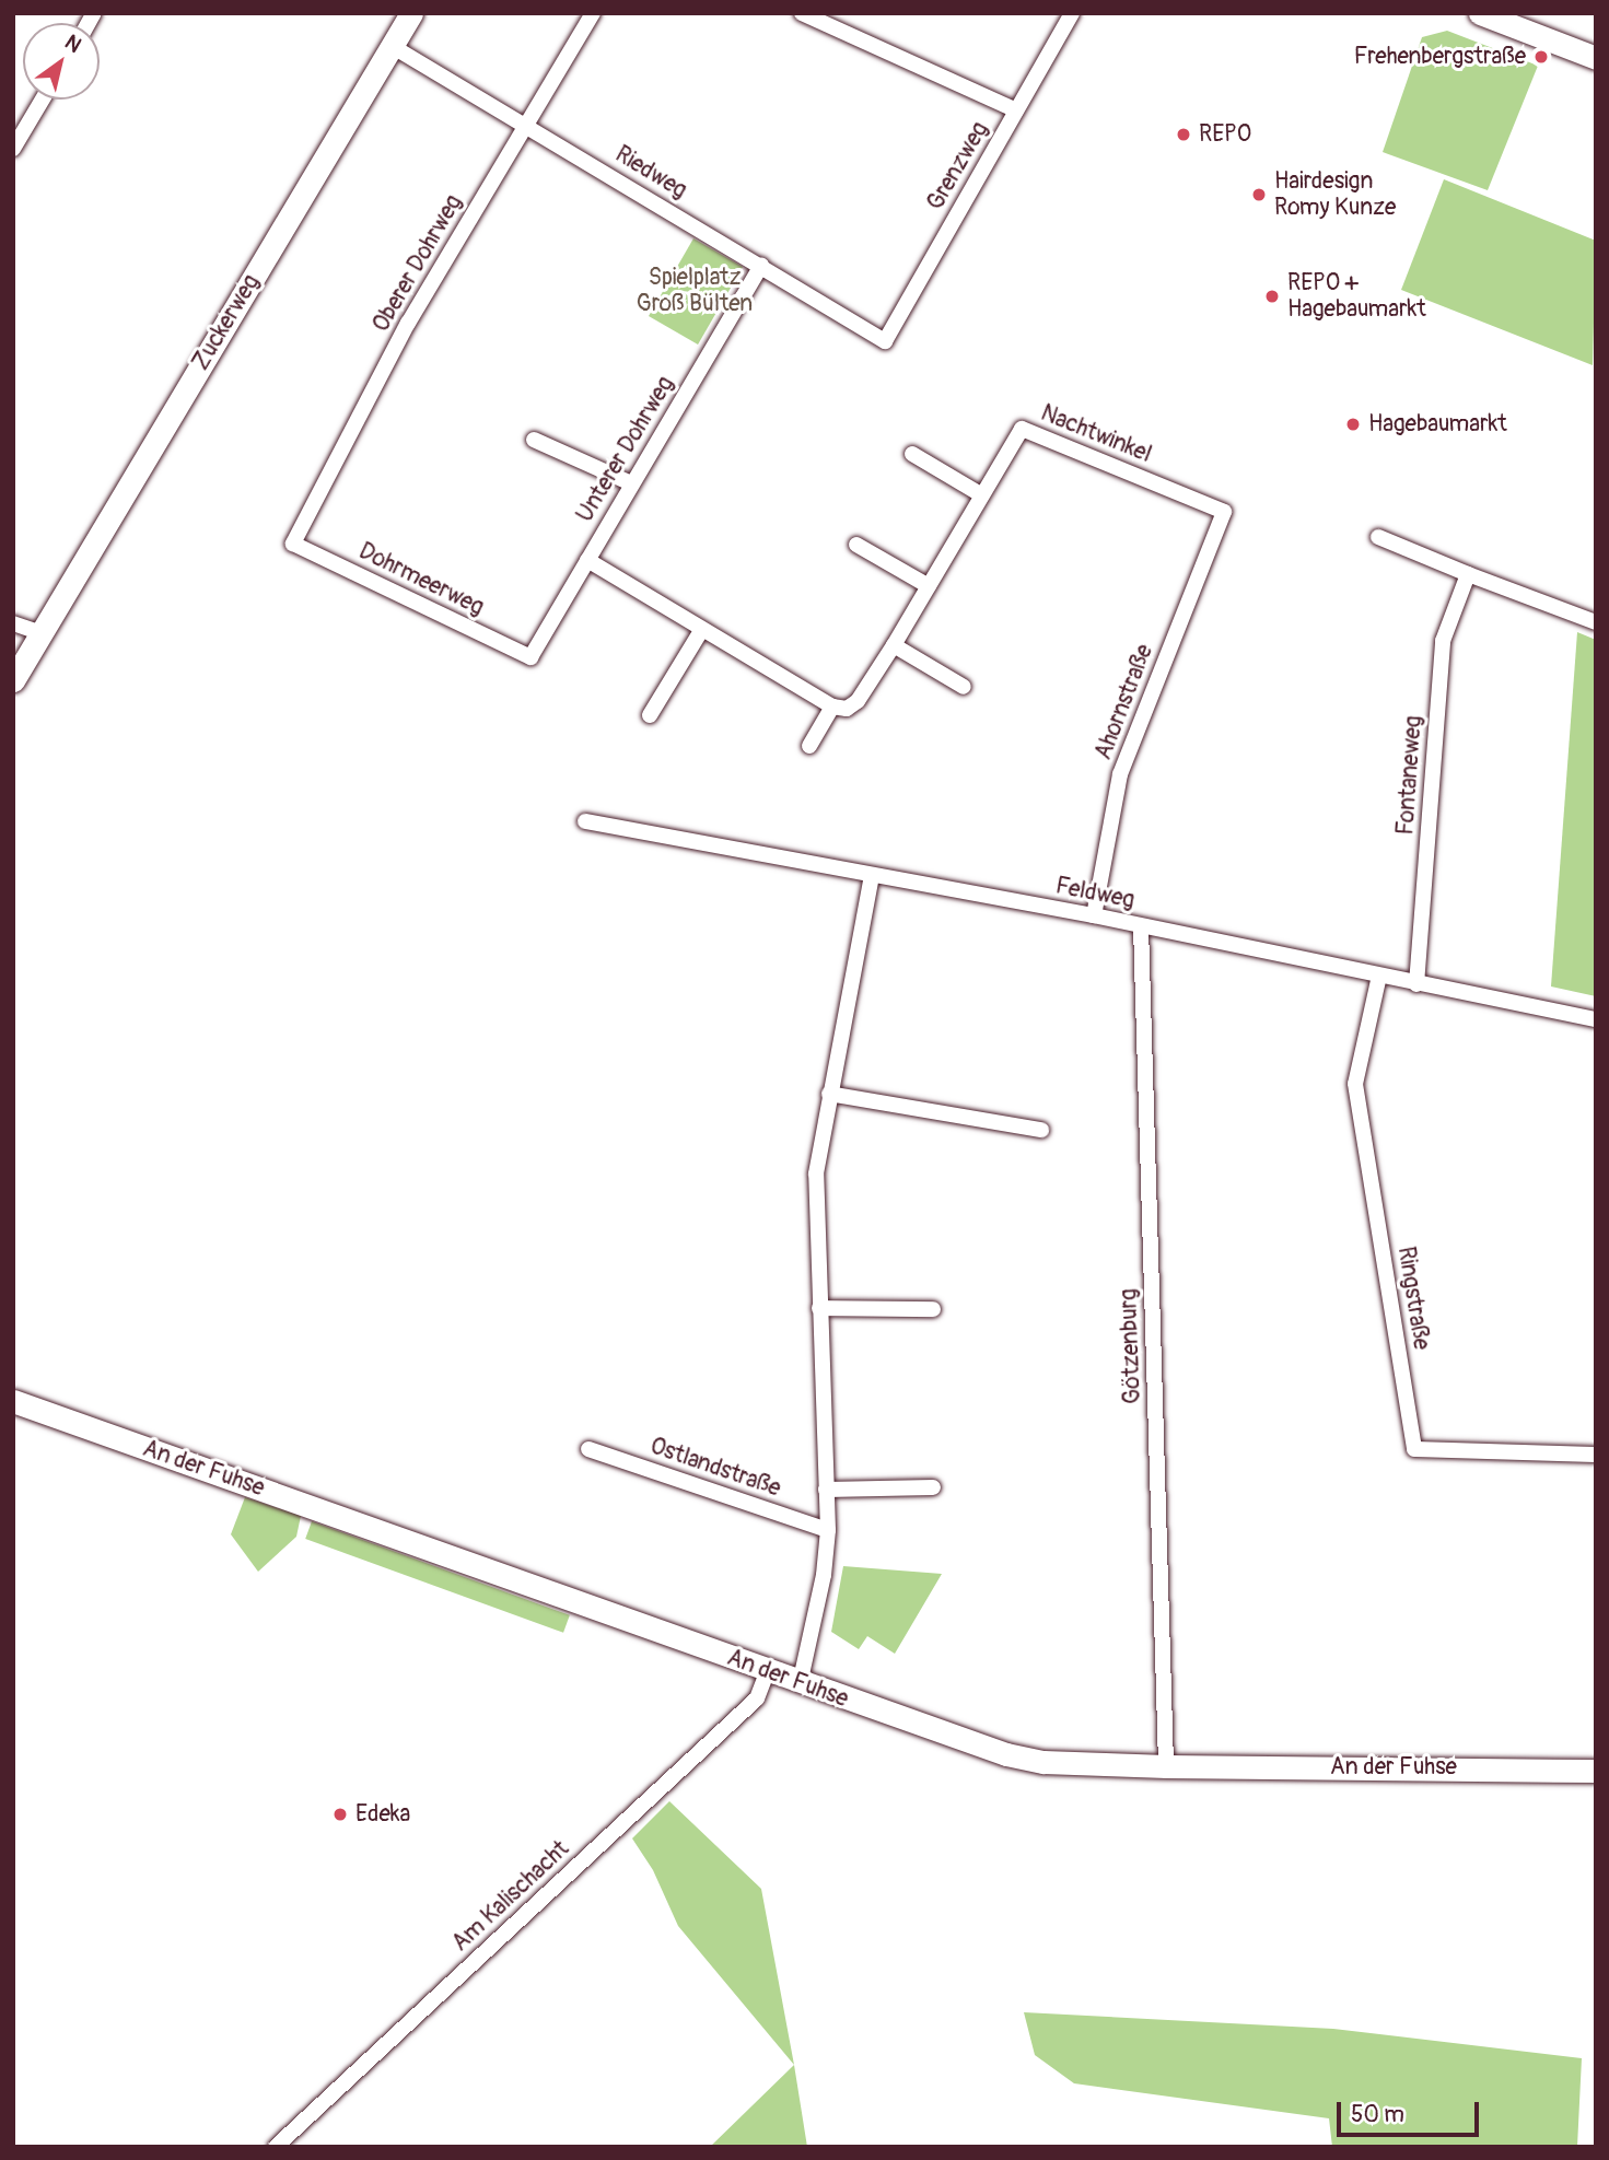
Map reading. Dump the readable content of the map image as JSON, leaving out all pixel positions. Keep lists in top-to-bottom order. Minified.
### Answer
{"streets":{"street":["Grenzweg","Riedweg","Oberer Dohrweg","Zuckerweg","Nachtwinkel","Unterer Dohrweg","Dohrmeerweg","Ahornstraße","Fontaneweg","Feldweg","Ringstraße","Götzenburg","Ostlandstraße","An der Fuhse","Am Kalischacht"]},"crossings":[["Grenzweg","Riedweg"],["Riedweg","Oberer Dohrweg"],["Riedweg","Zuckerweg"],["Riedweg","Unterer Dohrweg"],["Oberer Dohrweg","Dohrmeerweg"],["Nachtwinkel","Ahornstraße"],["Unterer Dohrweg","Dohrmeerweg"],["Ahornstraße","Feldweg"],["Fontaneweg","Feldweg"],["Feldweg","Ringstraße"],["Feldweg","Götzenburg"],["Götzenburg","An der Fuhse"],["An der Fuhse","Am Kalischacht"]],"parks":["Spielplatz Groß Bülten"],"places":["Frehenbergstraße","REPO","Hairdesign Romy Kunze","REPO + Hagebaumarkt","Hagebaumarkt","Edeka"],"scale_bar":"50 m","north":"top right"}
